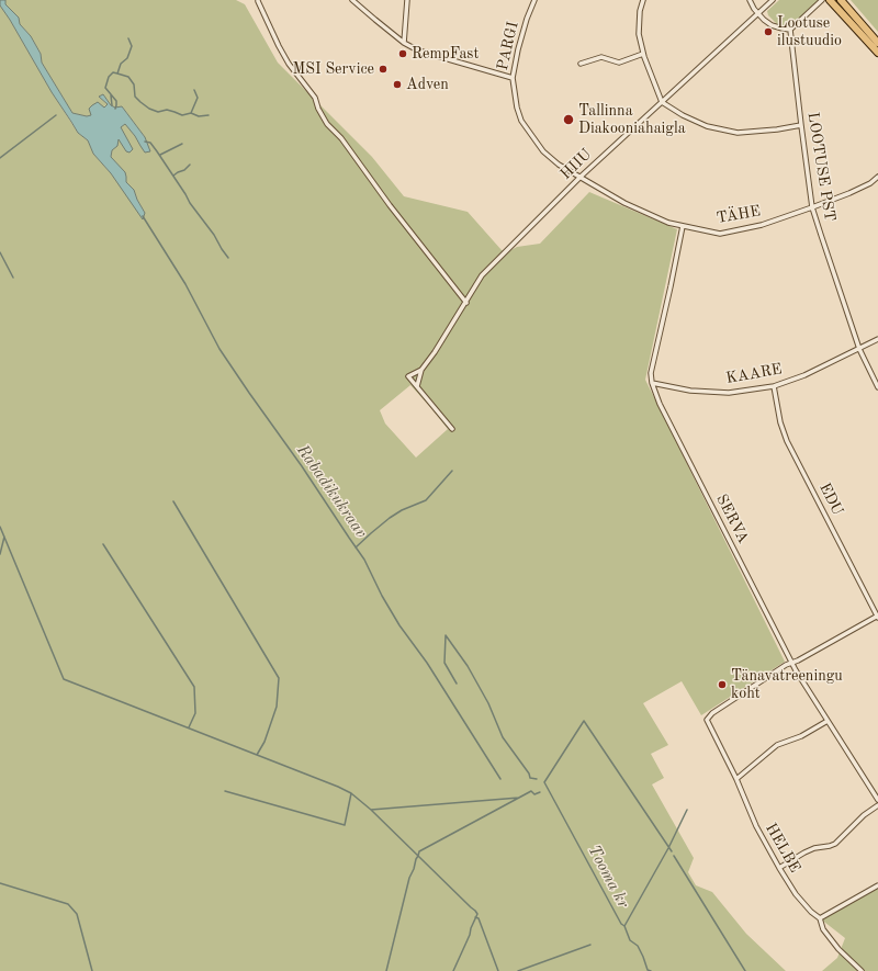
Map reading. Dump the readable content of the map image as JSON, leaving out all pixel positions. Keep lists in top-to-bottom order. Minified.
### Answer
{"streets":{"street":["PARGI","HIIU","LOOTUSE PST","TÄHE","KAARE","EDU","SERVA","HELBE"]},"crossings":[["PARGI","HIIU"],["PARGI","TÄHE"],["HIIU","TÄHE"],["LOOTUSE PST","TÄHE"],["LOOTUSE PST","KAARE"],["TÄHE","SERVA"],["KAARE","EDU"],["KAARE","SERVA"],["SERVA","HELBE"]],"water":["Rabadikukraav","Tooma kr"],"places":["Lootuse ilustuudio","RempFast","MSI Service","Adven","Tallinna Diakooniahaigla","Tänavatreeningu koht"]}
